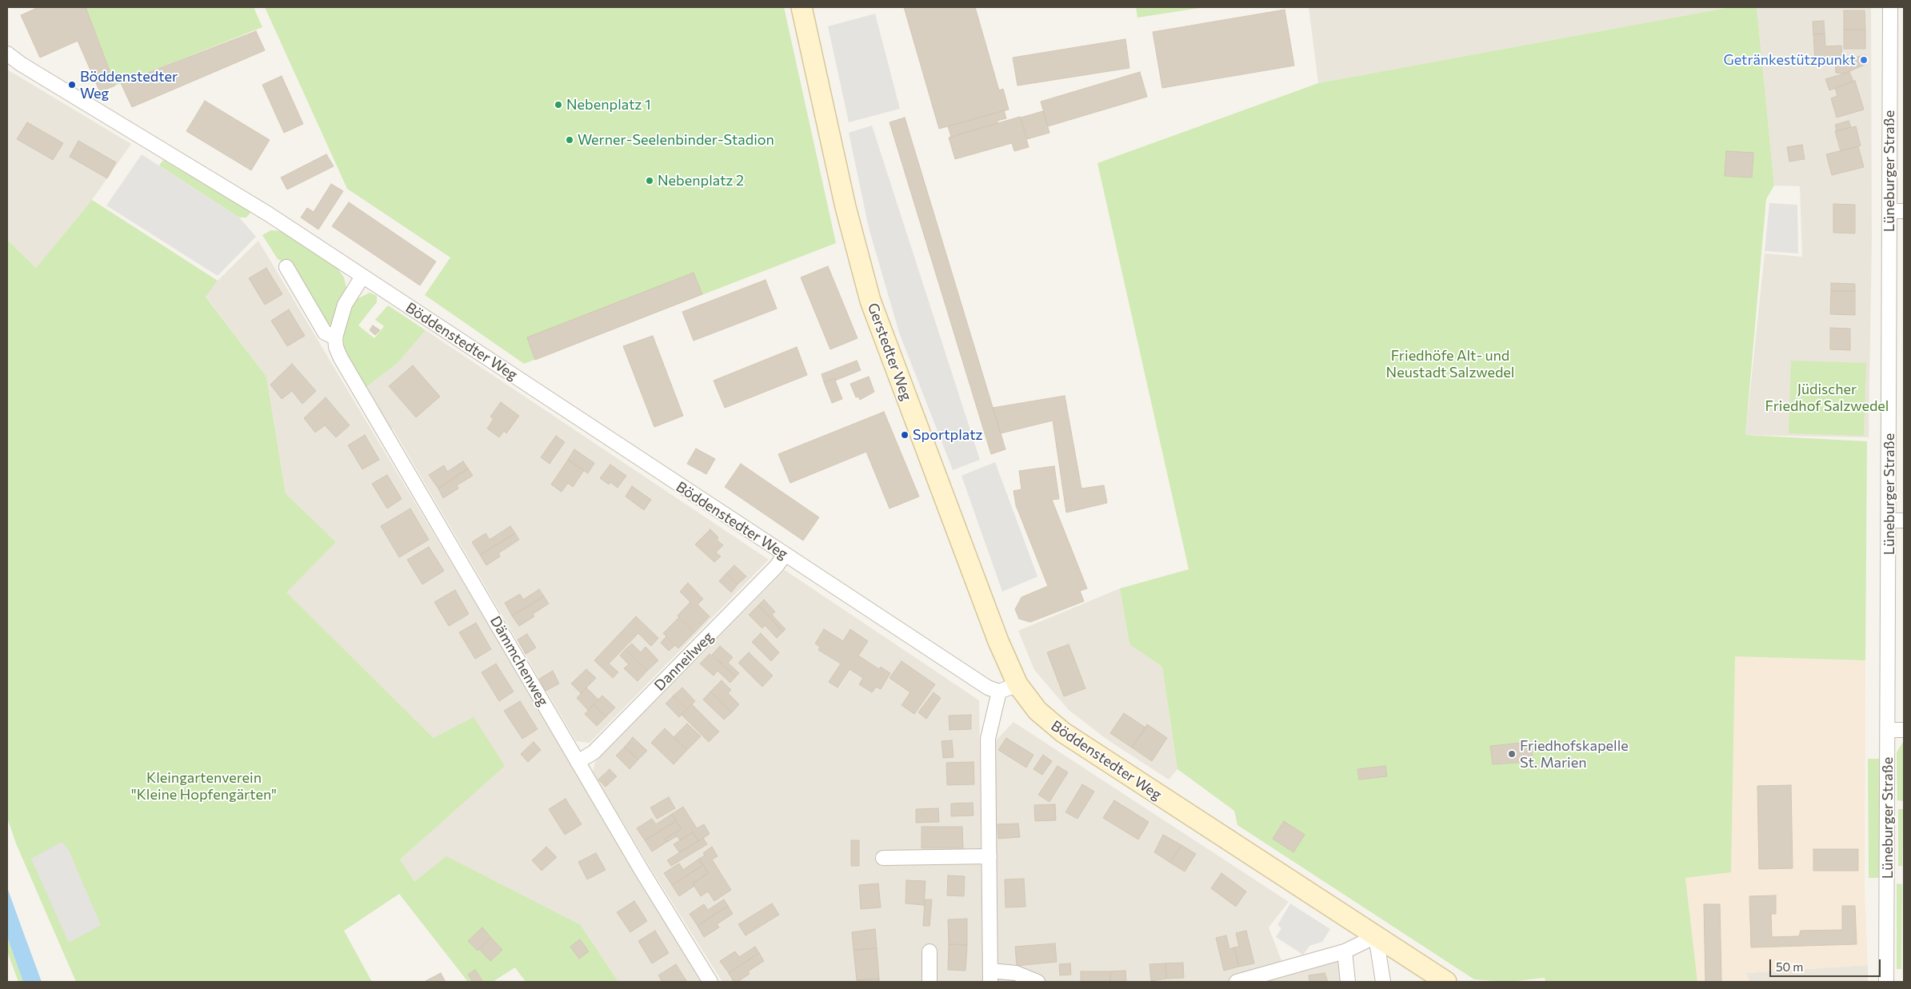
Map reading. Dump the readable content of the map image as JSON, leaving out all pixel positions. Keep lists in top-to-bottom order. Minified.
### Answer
{"streets":{"street":["Lüneburger Straße","Böddenstedter Weg","Gerstedter Weg","Dämmchenweg","Danneilweg"]},"crossings":[["Böddenstedter Weg","Gerstedter Weg"],["Böddenstedter Weg","Danneilweg"],["Dämmchenweg","Danneilweg"]],"parks":["Friedhöfe Alt- und Neustadt Salzwedel","Jüdischer Friedhof Salzwedel","Kleingartenverein \"Kleine Hopfengärten\""],"places":["Getränkestützpunkt","Böddenstedter Weg","Nebenplatz 1","Werner-Seelenbinder-Stadion","Nebenplatz 2","Sportplatz","Friedhofskapelle St. Marien"],"scale_bar":"50 m"}
